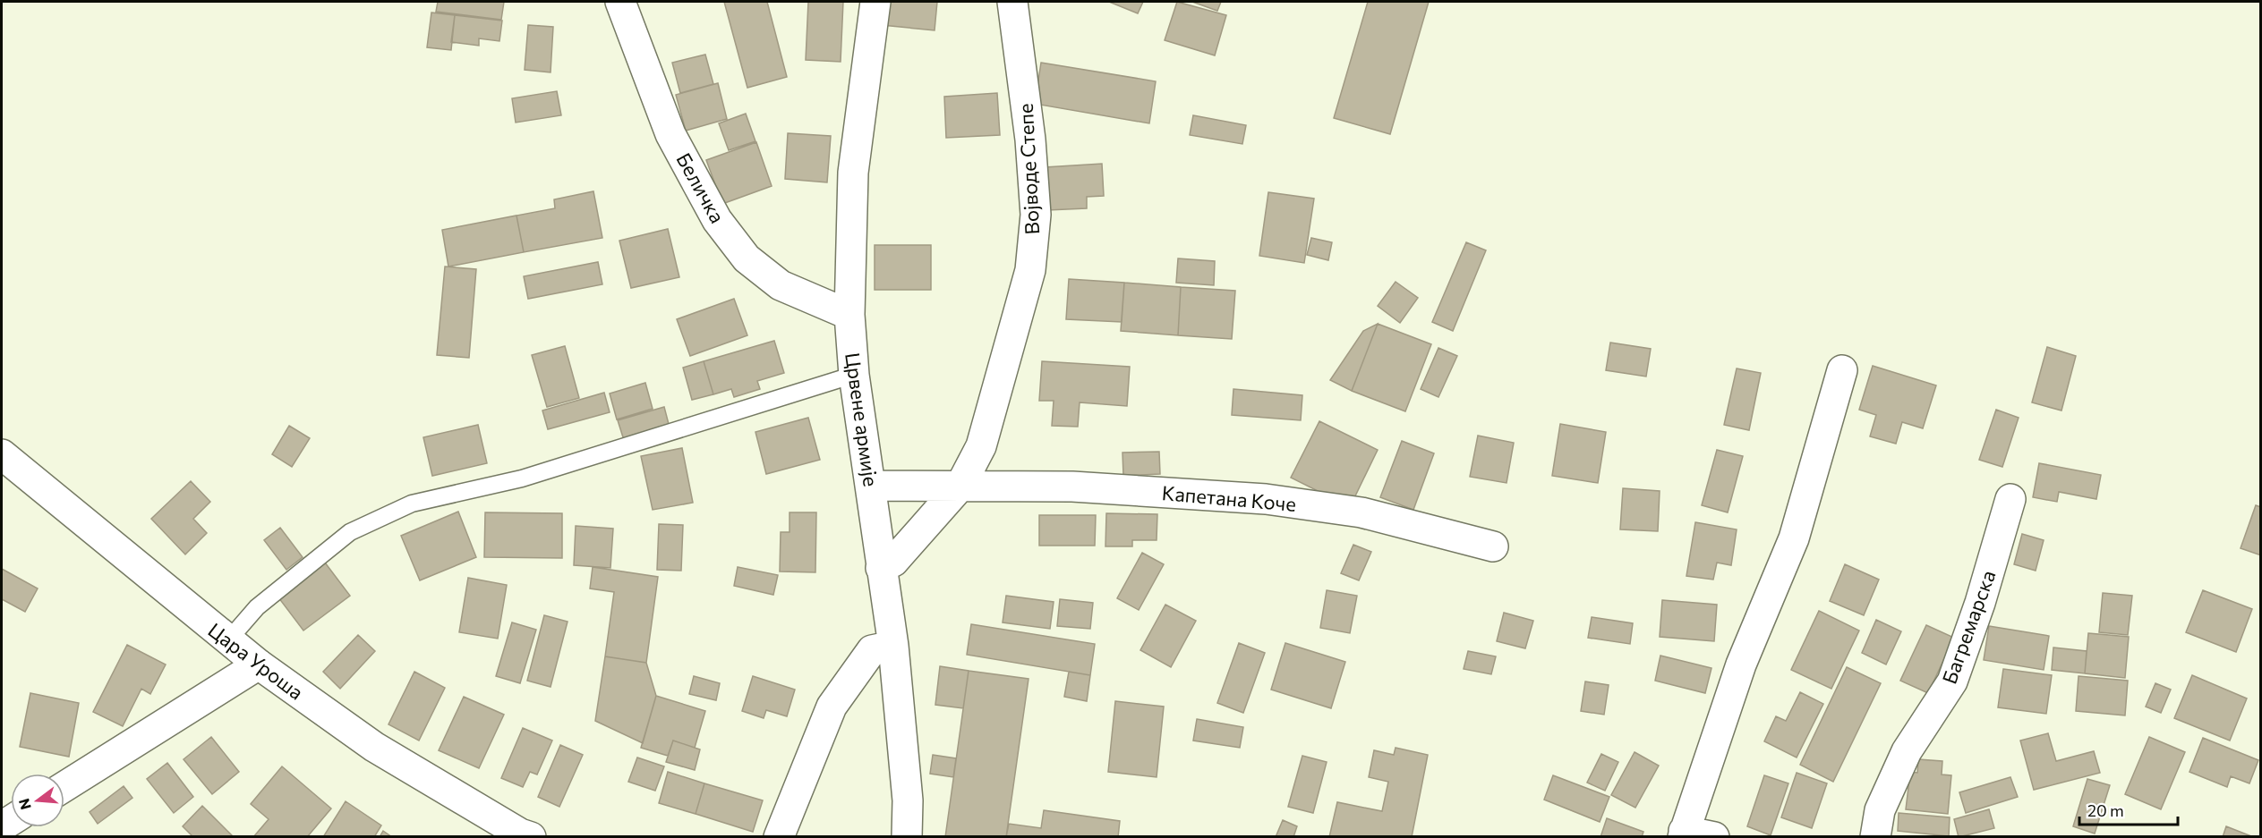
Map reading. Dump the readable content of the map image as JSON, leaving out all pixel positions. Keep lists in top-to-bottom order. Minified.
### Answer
{"streets":{"street":["Војводе Степе","Беличка","Црвене армије","Капетана Коче","Багремарска","Цара Уроша"]},"crossings":[["Војводе Степе","Капетана Коче"],["Беличка","Црвене армије"],["Црвене армије","Капетана Коче"]],"scale_bar":"20 m","north":"left"}
